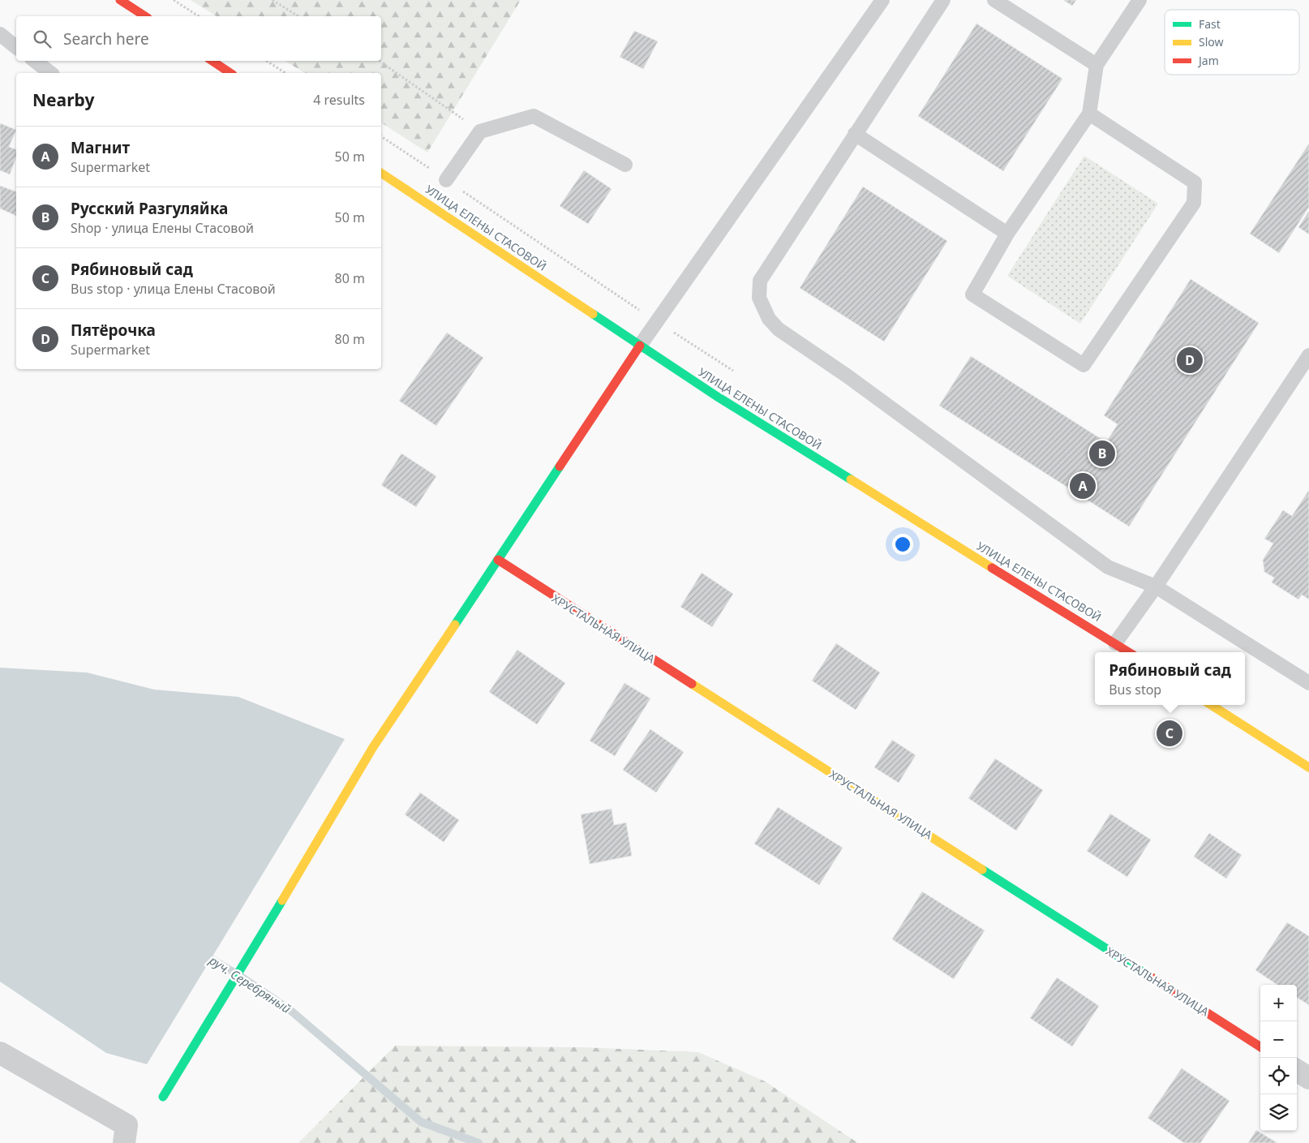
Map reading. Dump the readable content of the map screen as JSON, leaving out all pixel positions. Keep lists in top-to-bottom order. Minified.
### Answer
{"streets":{"street":["УЛИЦА ЕЛЕНЫ СТАСОВОЙ","ХРУСТАЛЬНАЯ УЛИЦА"]},"water":["руч. Серебряный"],"legend":["Fast","Slow","Jam"],"page":{"search":"Search here","heading":["Nearby","4 results"],"list":[{"mark":"A","name":"Магнит","note":"Supermarket","value":"50 m"},{"mark":"B","name":"Русский Разгуляйка","note":"Shop · улица Елены Стасовой","value":"50 m"},{"mark":"C","name":"Рябиновый сад","note":"Bus stop · улица Елены Стасовой","value":"80 m"},{"mark":"D","name":"Пятёрочка","note":"Supermarket","value":"80 m"}],"pins":["D","B","A","C"],"popup":["Рябиновый сад","Bus stop"],"map_buttons":["+","−"]}}
